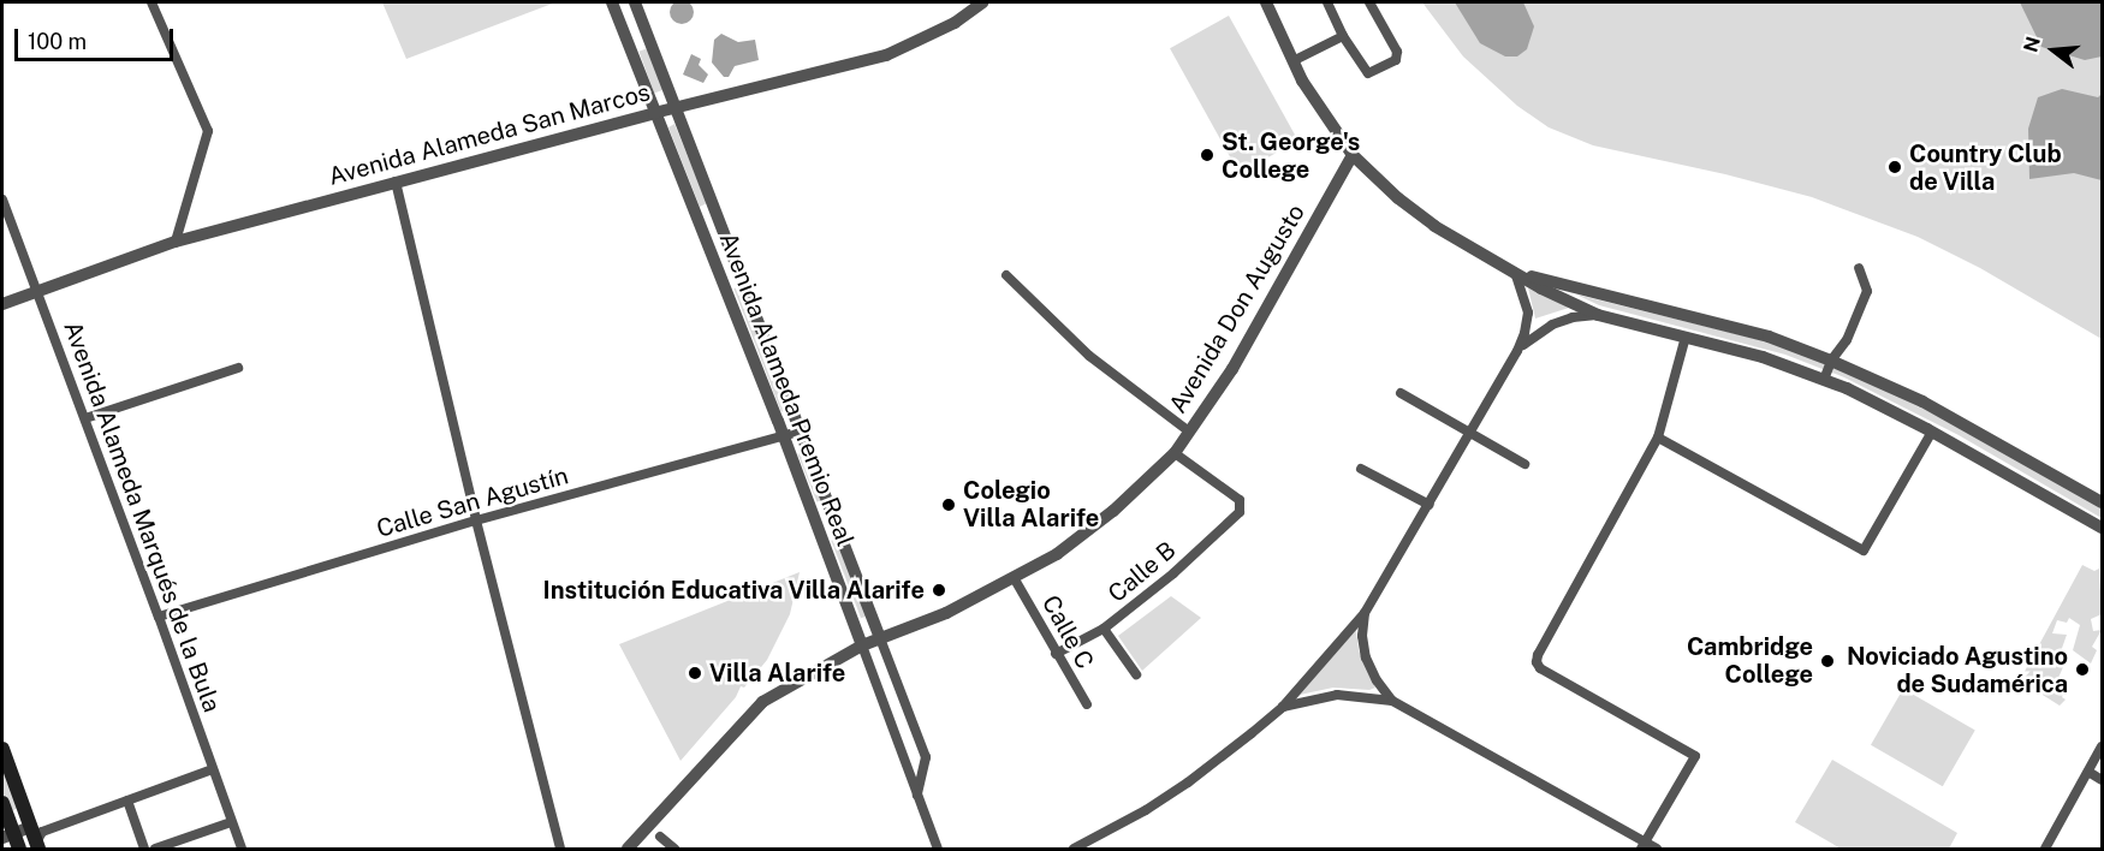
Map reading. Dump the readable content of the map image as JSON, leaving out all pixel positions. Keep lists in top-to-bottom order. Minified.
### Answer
{"streets":{"street":["Avenida Alameda San Marcos","Avenida Don Augusto","Avenida Alameda Premio Real","Calle San Agustín","Avenida Alameda Marqués de la Bula","Calle B","Calle C"]},"crossings":[["Avenida Alameda San Marcos","Avenida Alameda Premio Real"],["Avenida Alameda San Marcos","Avenida Alameda Marqués de la Bula"],["Avenida Don Augusto","Avenida Alameda Premio Real"],["Avenida Don Augusto","Calle B"],["Avenida Don Augusto","Calle C"],["Avenida Alameda Premio Real","Calle San Agustín"],["Calle San Agustín","Avenida Alameda Marqués de la Bula"],["Calle B","Calle C"]],"places":["St. George's College","Country Club de Villa","Colegio Villa Alarife","Institución Educativa Villa Alarife","Cambridge College","Noviciado Agustino de Sudamérica","Villa Alarife"],"scale_bar":"100 m","north":"left"}
